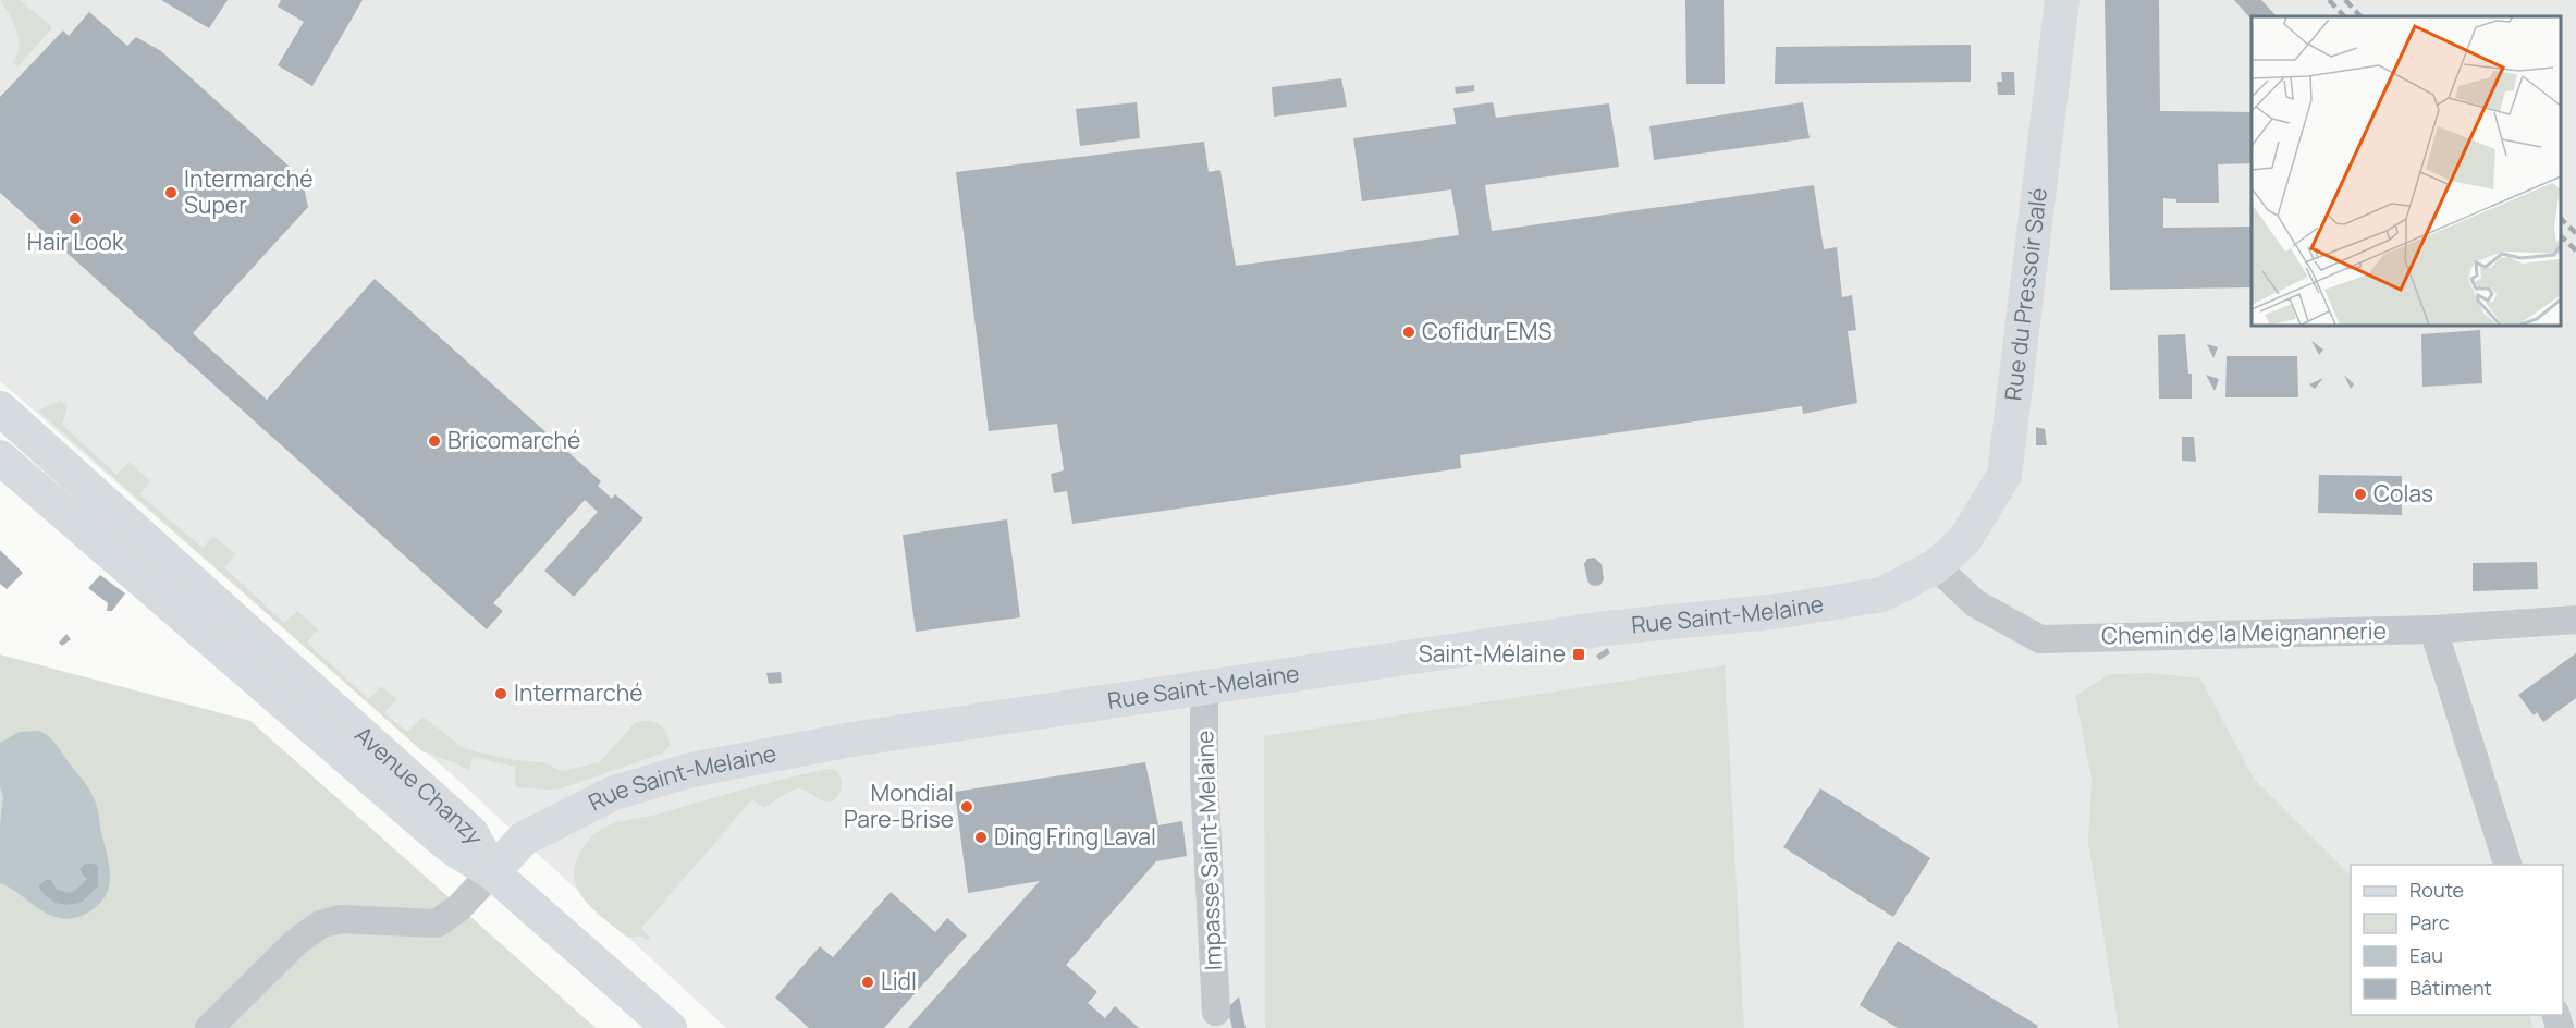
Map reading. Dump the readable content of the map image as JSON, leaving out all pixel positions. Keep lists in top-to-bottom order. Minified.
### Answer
{"streets":{"main road":["Rue du Pressoir Salé","Rue Saint-Melaine","Avenue Chanzy"],"street":["Chemin de la Meignannerie","Impasse Saint-Melaine"]},"crossings":[["Rue du Pressoir Salé","Rue Saint-Melaine"],["Rue du Pressoir Salé","Chemin de la Meignannerie"],["Rue Saint-Melaine","Chemin de la Meignannerie"],["Rue Saint-Melaine","Avenue Chanzy"],["Rue Saint-Melaine","Impasse Saint-Melaine"]],"places":{"other":["Intermarché Super","Hair Look","Cofidur EMS","Bricomarché","Colas","Intermarché","Mondial Pare-Brise","Ding Fring Laval","Lidl"],"transit":["Saint-Mélaine"]},"legend":["Route","Parc","Eau","Bâtiment"]}
